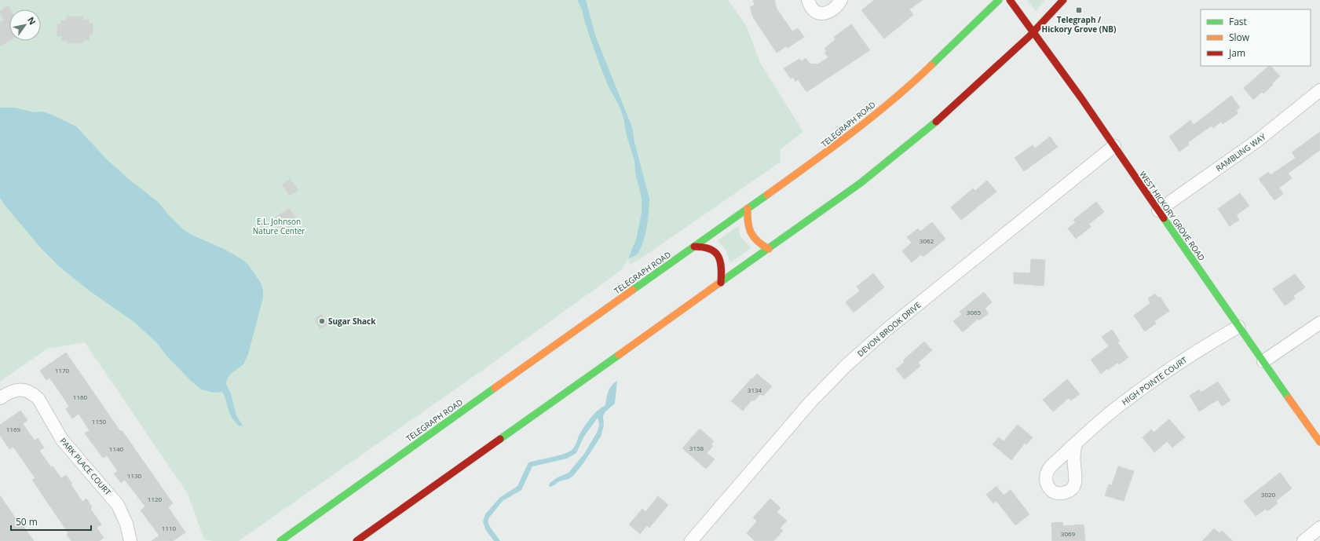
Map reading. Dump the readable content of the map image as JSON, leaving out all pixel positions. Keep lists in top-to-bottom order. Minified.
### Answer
{"streets":{"main road":["TELEGRAPH ROAD","WEST HICKORY GROVE ROAD"],"street":["RAMBLING WAY","DEVON BROOK DRIVE","HIGH POINTE COURT","PARK PLACE COURT"]},"crossings":[["RAMBLING WAY","WEST HICKORY GROVE ROAD"],["WEST HICKORY GROVE ROAD","DEVON BROOK DRIVE"],["WEST HICKORY GROVE ROAD","HIGH POINTE COURT"]],"parks":["E.L. Johnson Nature Center"],"places":{"transit":["Telegraph / Hickory Grove (NB)"],"other":["Sugar Shack"]},"house_numbers":["3062","3065","1170","3134","1160","1150","1169","3158","1140","1130","3020","1120","1110","3069"],"legend":["Fast","Slow","Jam"],"scale_bar":"50 m","north":"top right"}
